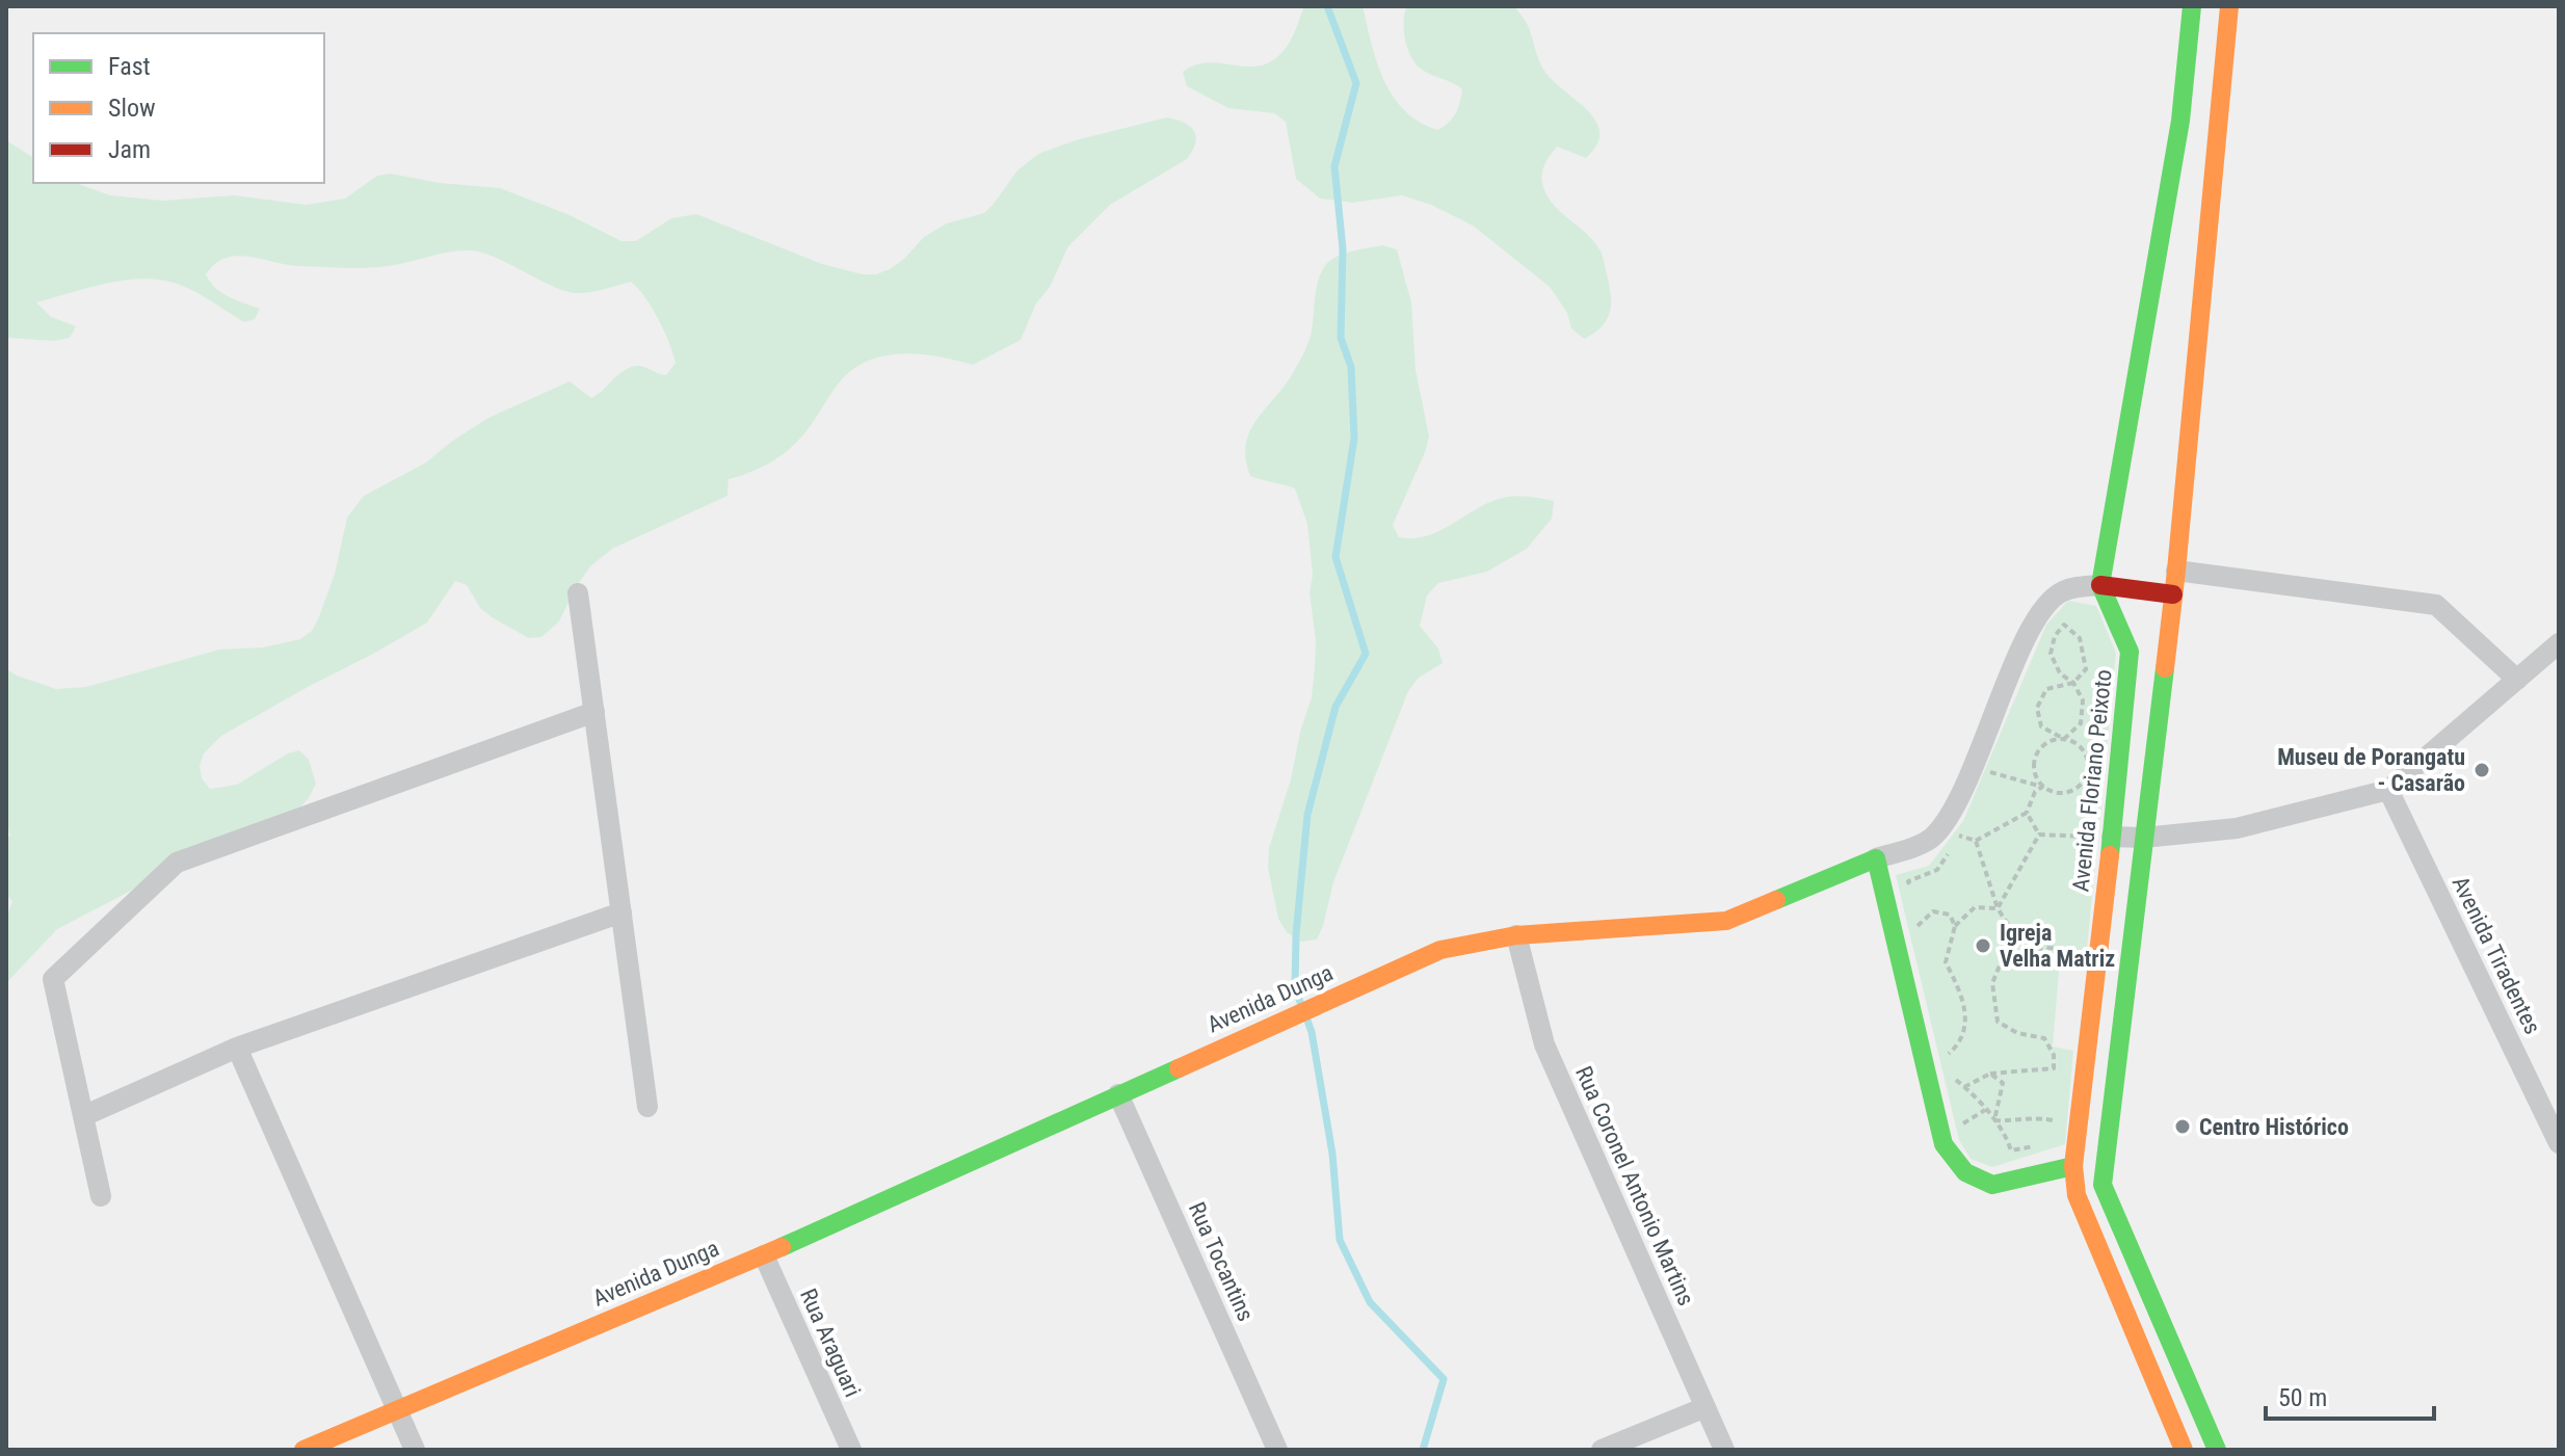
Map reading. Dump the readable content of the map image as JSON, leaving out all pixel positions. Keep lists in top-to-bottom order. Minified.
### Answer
{"streets":{"street":["Avenida Floriano Peixoto","Avenida Tiradentes","Avenida Dunga","Rua Coronel Antonio Martins","Rua Tocantins","Rua Araguari"]},"crossings":[["Avenida Dunga","Rua Coronel Antonio Martins"],["Avenida Dunga","Rua Tocantins"],["Avenida Dunga","Rua Araguari"]],"places":["Museu de Porangatu - Casarão","Igreja Velha Matriz","Centro Histórico"],"legend":["Fast","Slow","Jam"],"scale_bar":"50 m"}
